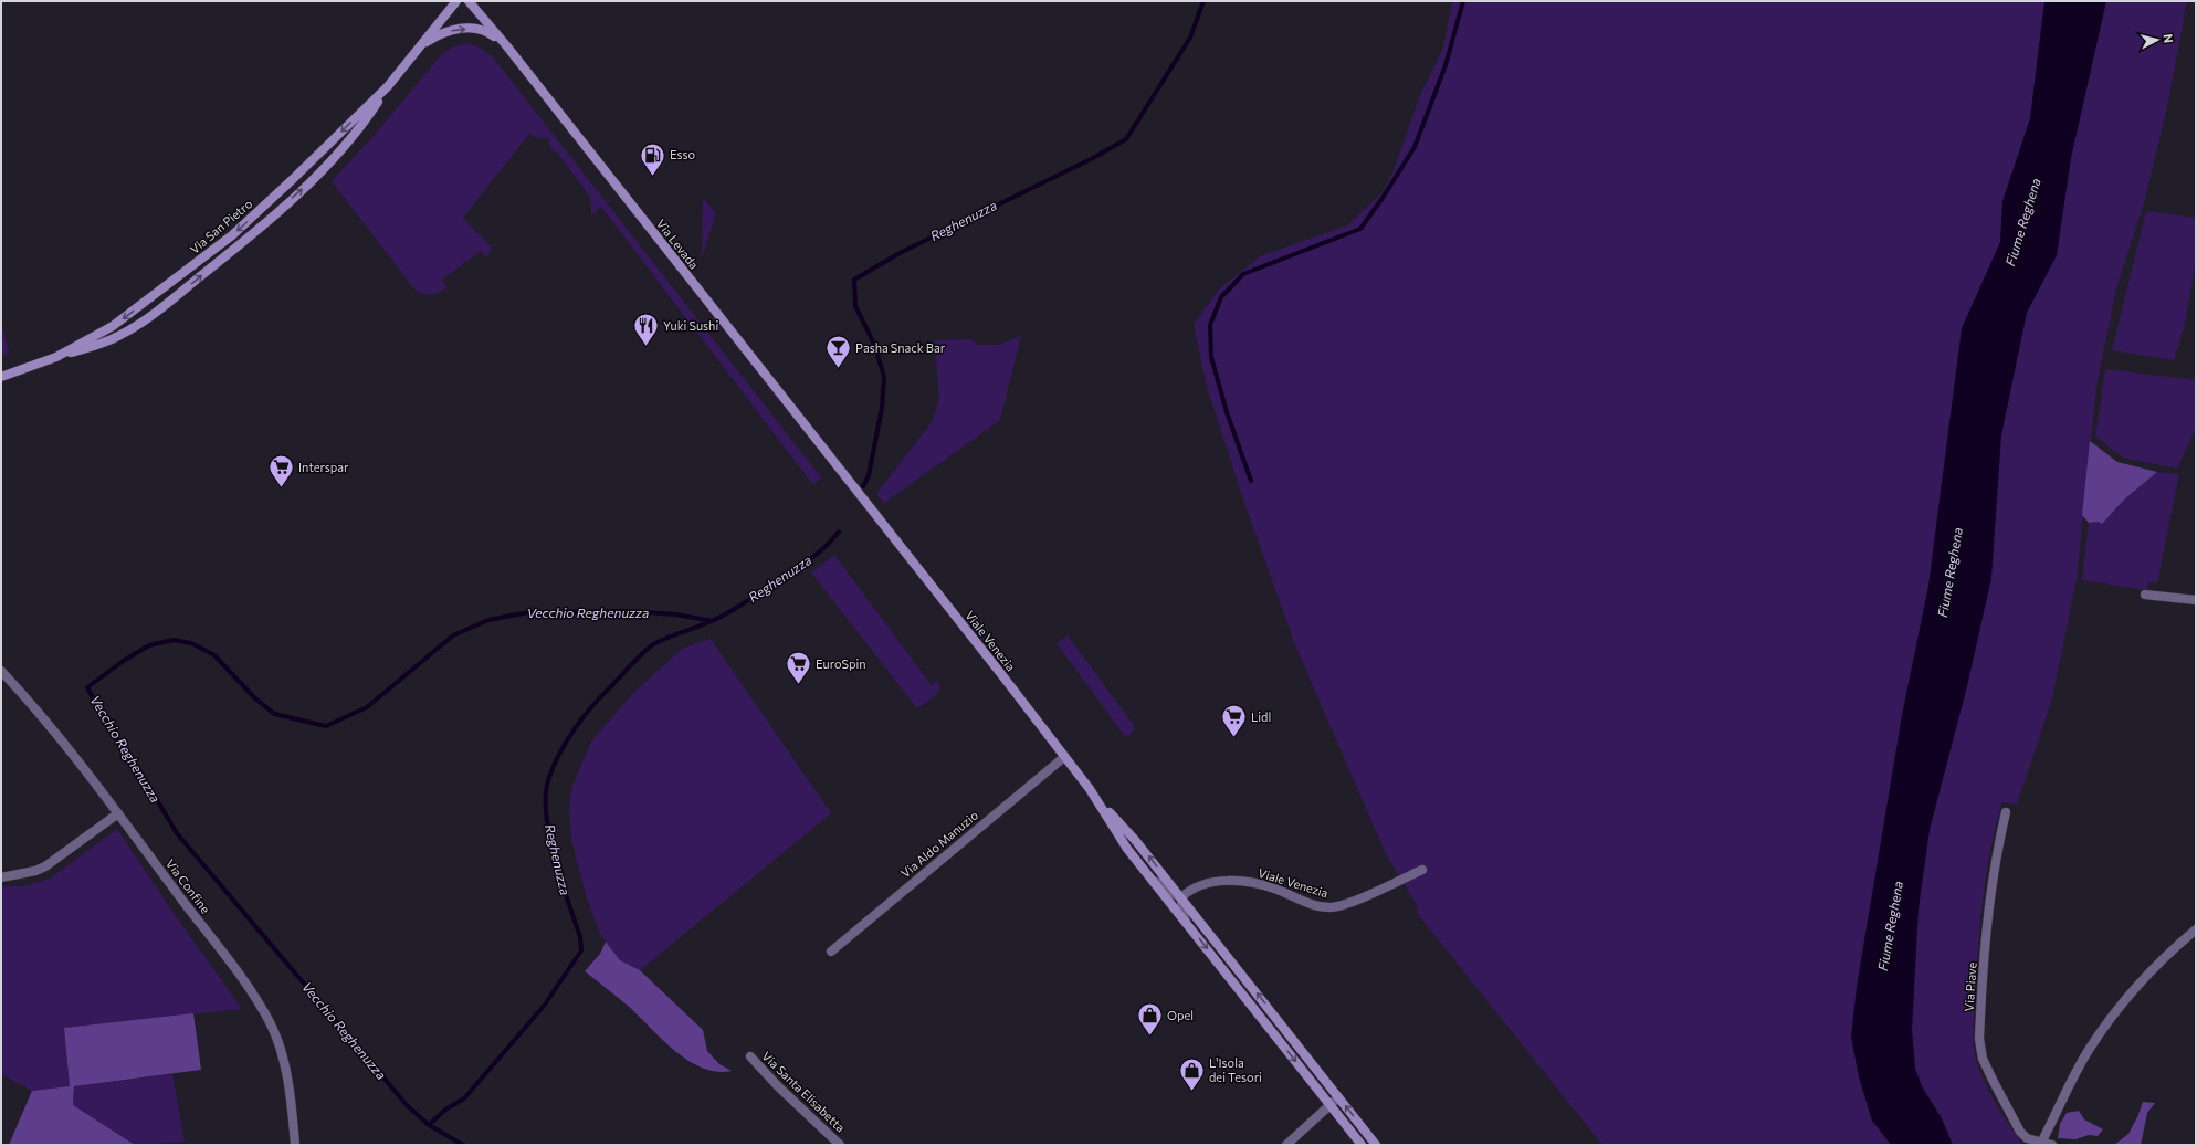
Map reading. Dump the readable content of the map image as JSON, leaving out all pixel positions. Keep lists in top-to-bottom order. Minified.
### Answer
{"streets":{"main road":["Via San Pietro","Via Levada","Viale Venezia"],"street":["Via Aldo Manuzio","Via Confine","Via Piave","Via Santa Elisabetta"]},"crossings":[["Via San Pietro","Via Levada"],["Via Levada","Viale Venezia"],["Viale Venezia","Via Aldo Manuzio"]],"water":["Reghenuzza","Fiume Reghena","Vecchio Reghenuzza"],"places":{"fuel station":["Esso"],"restaurant":["Yuki Sushi"],"bar":["Pasha Snack Bar"],"supermarket":["Interspar","EuroSpin","Lidl"],"shop":["Opel","L'Isola dei Tesori"]},"north":"right"}
